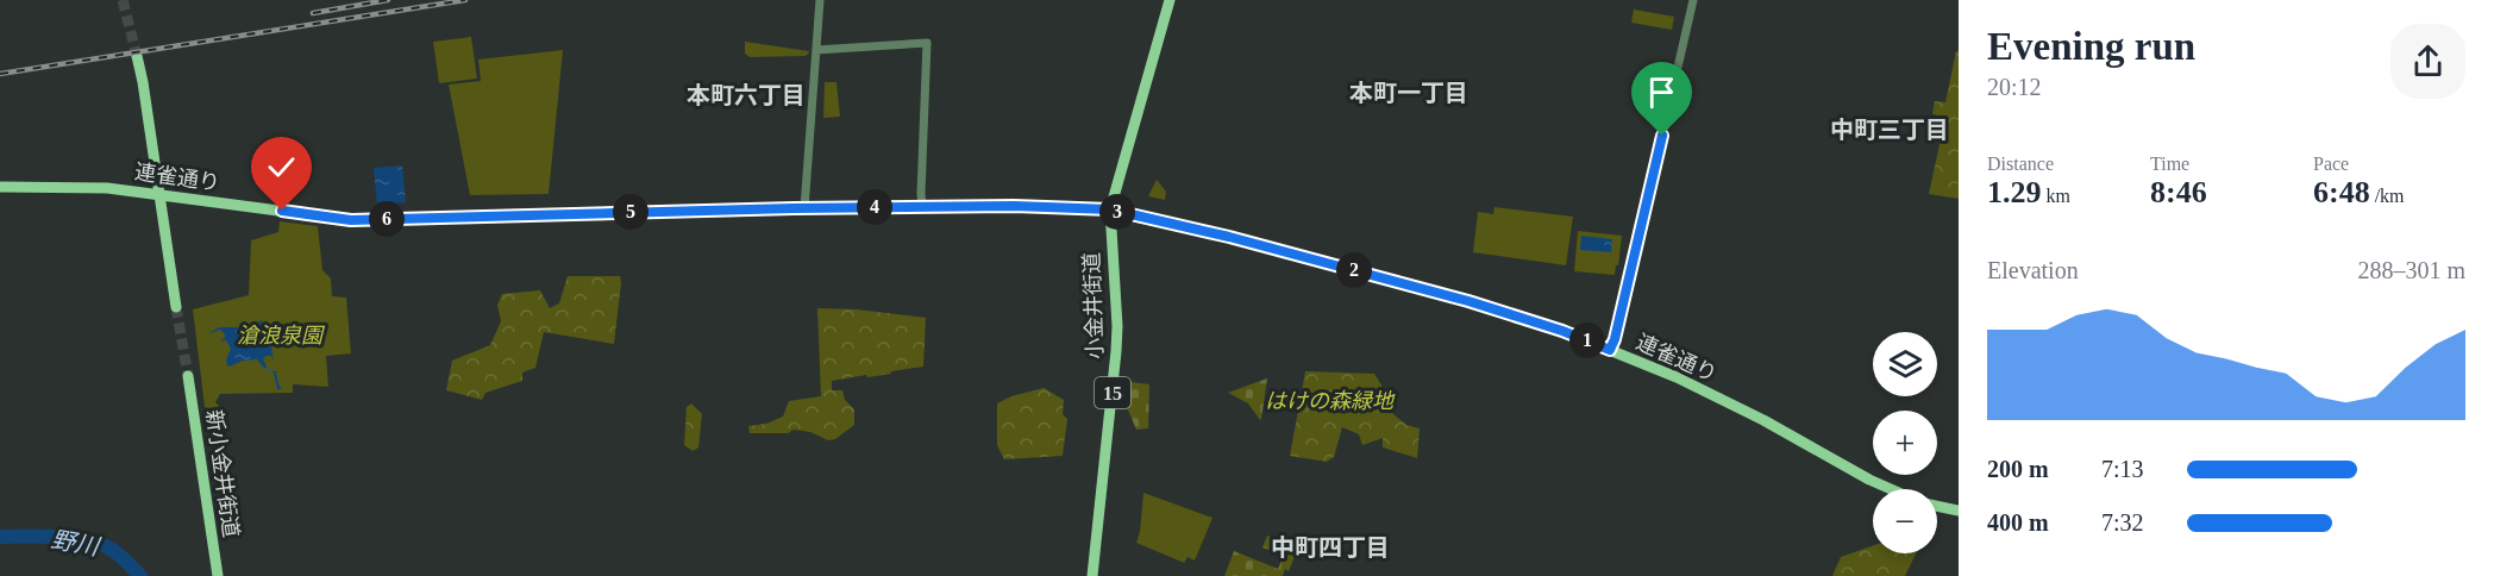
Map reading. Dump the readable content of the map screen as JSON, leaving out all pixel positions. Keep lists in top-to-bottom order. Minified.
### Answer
{"streets":{"main road":["連雀通り","小金井街道","15","新小金井街道"]},"crossings":[["連雀通り","小金井街道"]],"districts":["本町一丁目","本町六丁目","中町三丁目","中町四丁目"],"water":["野川"],"parks":["滄浪泉園","はけの森緑地"],"page":{"heading":["Evening run","20:12"],"stats":[["Distance","1.29 km"],["Time","8:46"],["Pace","6:48 /km"]],"pins":["4","3","5","6","2","1"],"chart":["Elevation","288–301 m"],"map_buttons":["+","−"],"list":[{"name":"200 m","note":"7:13"},{"name":"400 m","note":"7:32"}]}}
